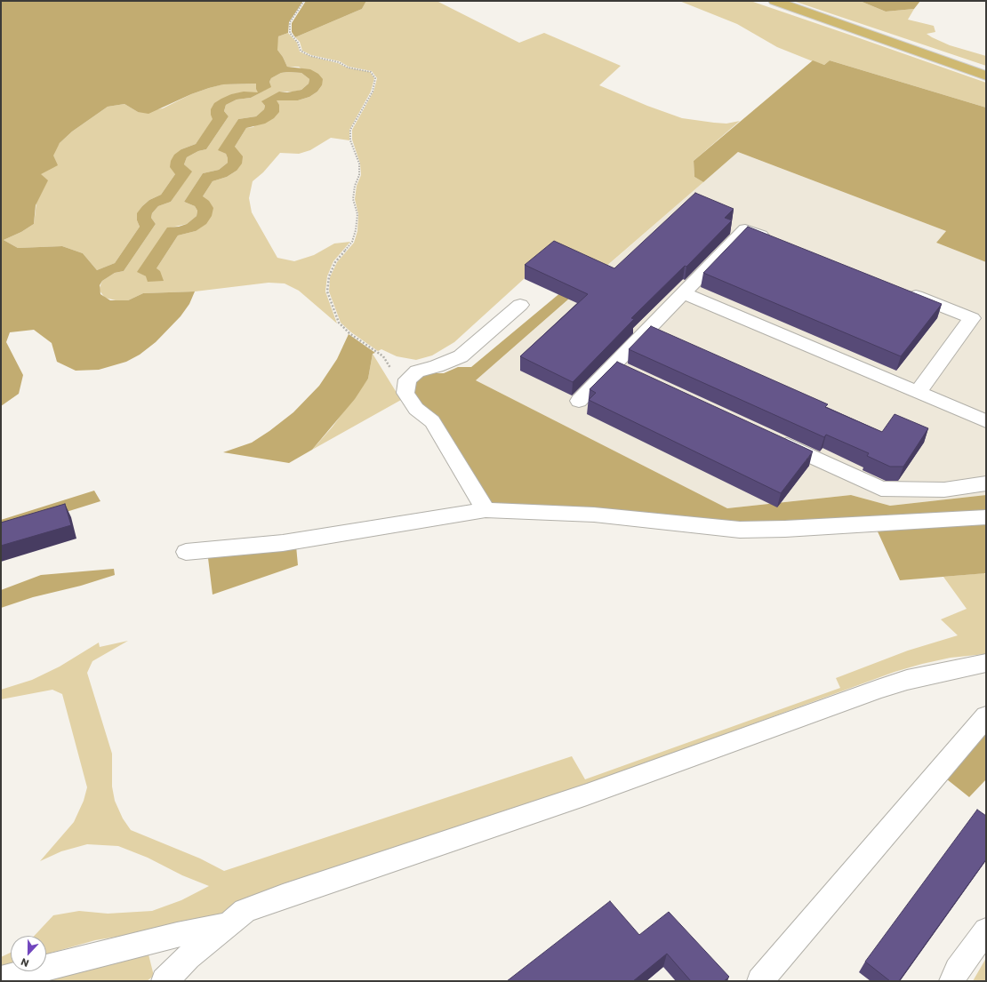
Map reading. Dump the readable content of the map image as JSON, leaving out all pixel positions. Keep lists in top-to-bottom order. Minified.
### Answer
{"north":"bottom"}
